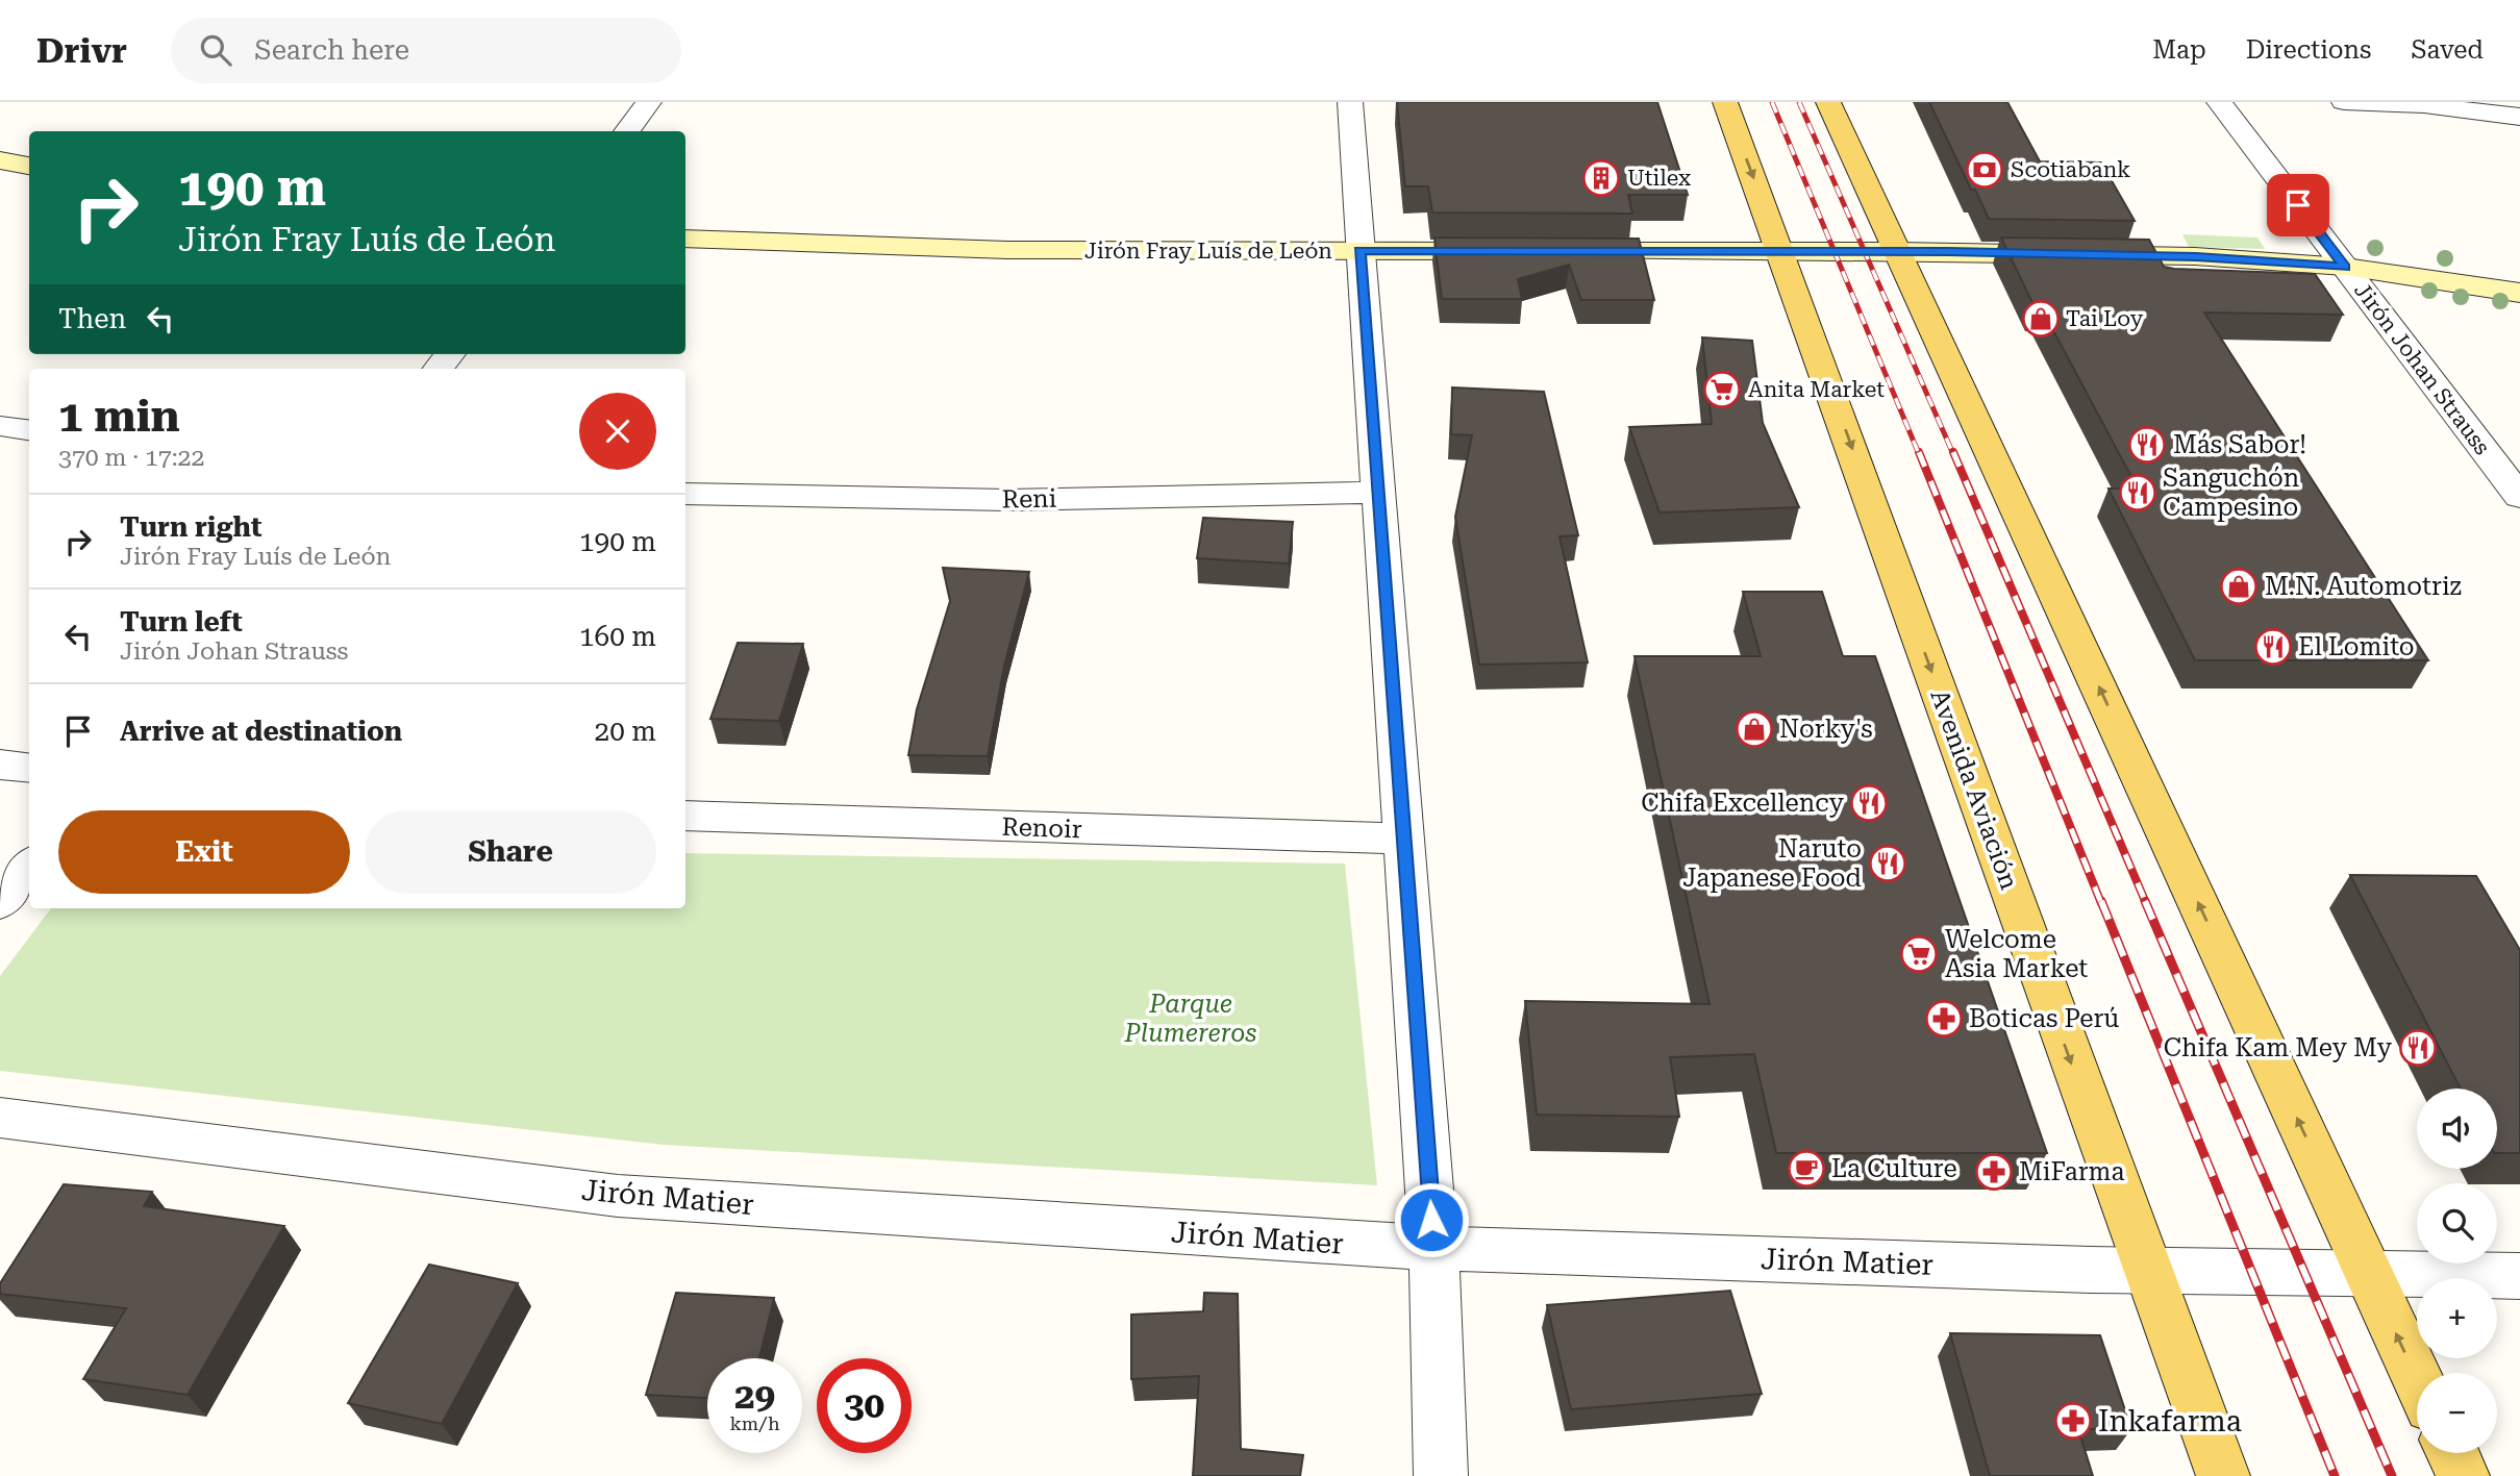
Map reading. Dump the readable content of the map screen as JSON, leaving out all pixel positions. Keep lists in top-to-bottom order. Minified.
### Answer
{"streets":{"main road":["Avenida Aviación"],"street":["Jirón Fray Luís de León","Jirón Johan Strauss","Reni","Renoir","Jirón Matier"]},"crossings":[["Avenida Aviación","Jirón Matier"]],"parks":["Parque Plumereros"],"places":{"bank":["Scotiabank"],"building":["Utilex"],"shop":["Tai Loy","M.N. Automotriz","Norky's"],"supermarket":["Anita Market","Welcome Asia Market"],"restaurant":["Más Sabor!","Sanguchón Campesino","El Lomito","Chifa Excellency","Naruto Japanese Food","Chifa Kam Mey My"],"pharmacy":["Boticas Perú","MiFarma","Inkafarma"],"cafe":["La Culture"]},"page":{"header":"Drivr","search":"Search here","nav":["Map","Directions","Saved"],"turn":["190 m","Jirón Fray Luís de León"],"then":"Then","heading":["1 min","370 m · 17:22"],"list":[{"name":"Turn right","note":"Jirón Fray Luís de León","value":"190 m"},{"name":"Turn left","note":"Jirón Johan Strauss","value":"160 m"},{"name":"Arrive at destination","value":"20 m"}],"buttons":["Exit","Share"],"map_buttons":["+","−"],"speed":"29 km/h","limit":"30"}}
